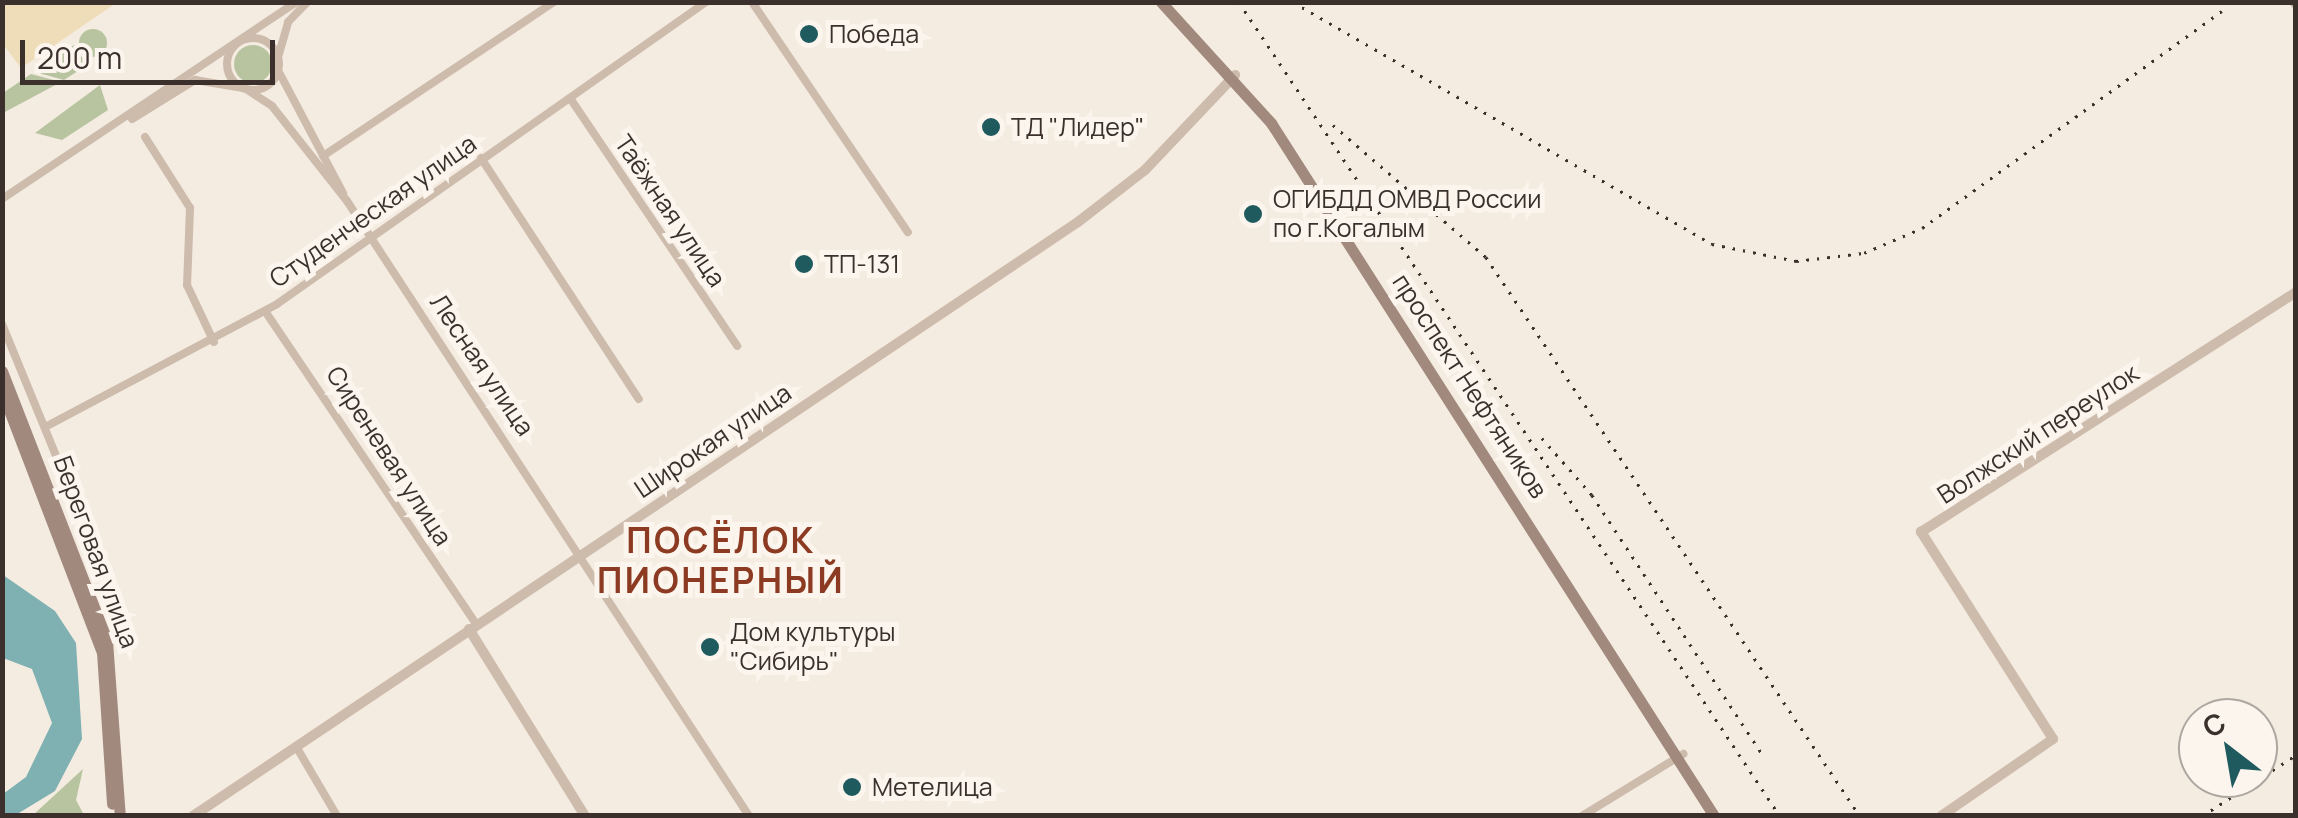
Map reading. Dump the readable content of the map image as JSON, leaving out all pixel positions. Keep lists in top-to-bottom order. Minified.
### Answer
{"streets":{"main road":["проспект Нефтяников","Береговая улица"],"street":["Студенческая улица","Таёжная улица","Лесная улица","Волжский переулок","Широкая улица","Сиреневая улица"]},"crossings":[["Студенческая улица","Таёжная улица"],["Студенческая улица","Лесная улица"],["Студенческая улица","Сиреневая улица"],["Лесная улица","Широкая улица"],["проспект Нефтяников","Широкая улица"],["Широкая улица","Сиреневая улица"]],"districts":["ПОСЁЛОК ПИОНЕРНЫЙ"],"places":["Победа","ТД \"Лидер\"","ОГИБДД ОМВД России по г.Когалым","ТП-131","Дом культуры \"Сибирь\"","Метелица"],"scale_bar":"200 m","north":"top left"}
